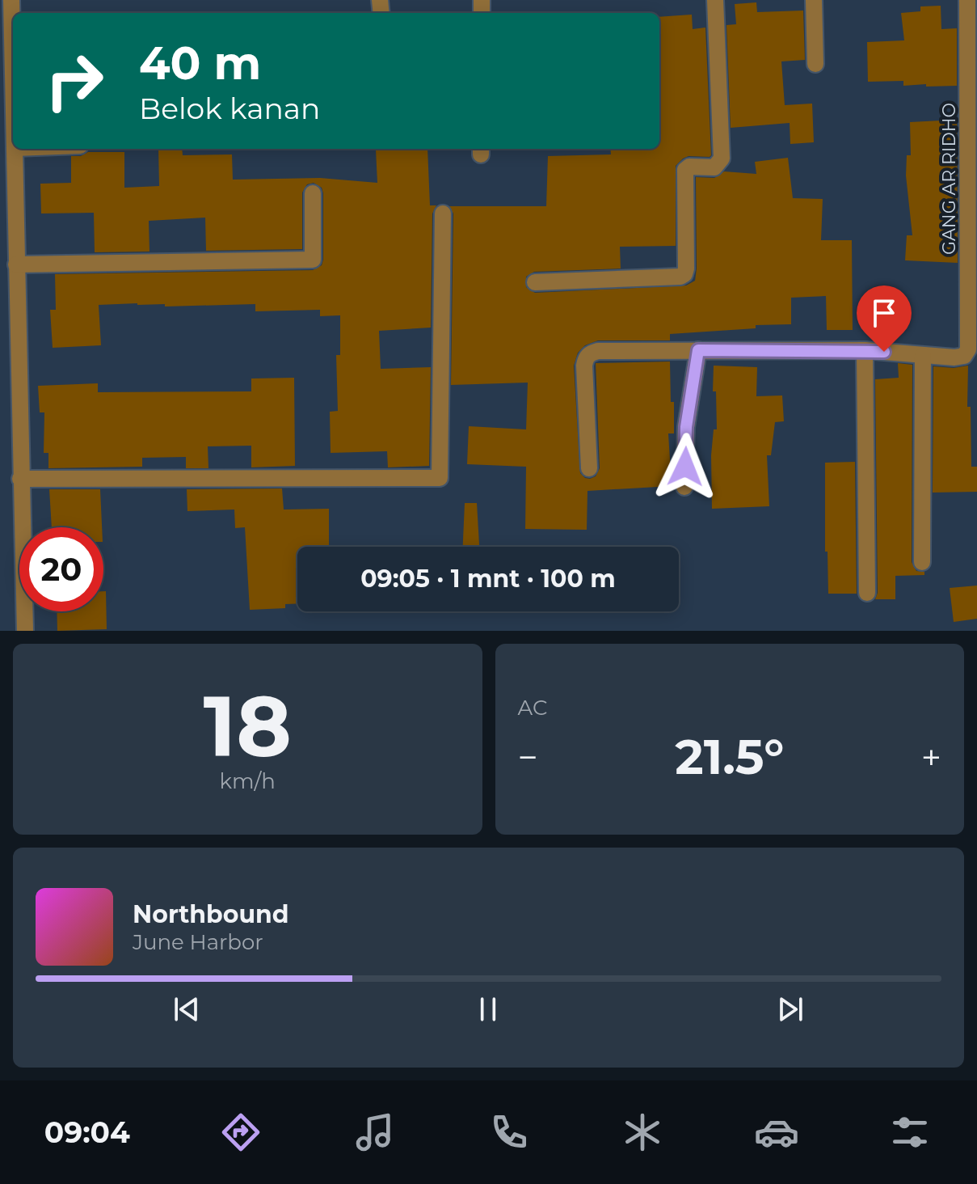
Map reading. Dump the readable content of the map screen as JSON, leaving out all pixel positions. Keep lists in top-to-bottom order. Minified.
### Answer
{"streets":{"street":["GANG AR RIDHO"]},"page":{"turn":["40 m","Belok kanan"],"limit":"20","trip":"09:05 · 1 mnt · 100 m","tile":[["18","km/h"],"AC"],"heat":["−","21.5°","+"],"song":["Northbound","June Harbor"],"tabs":"09:04"}}
